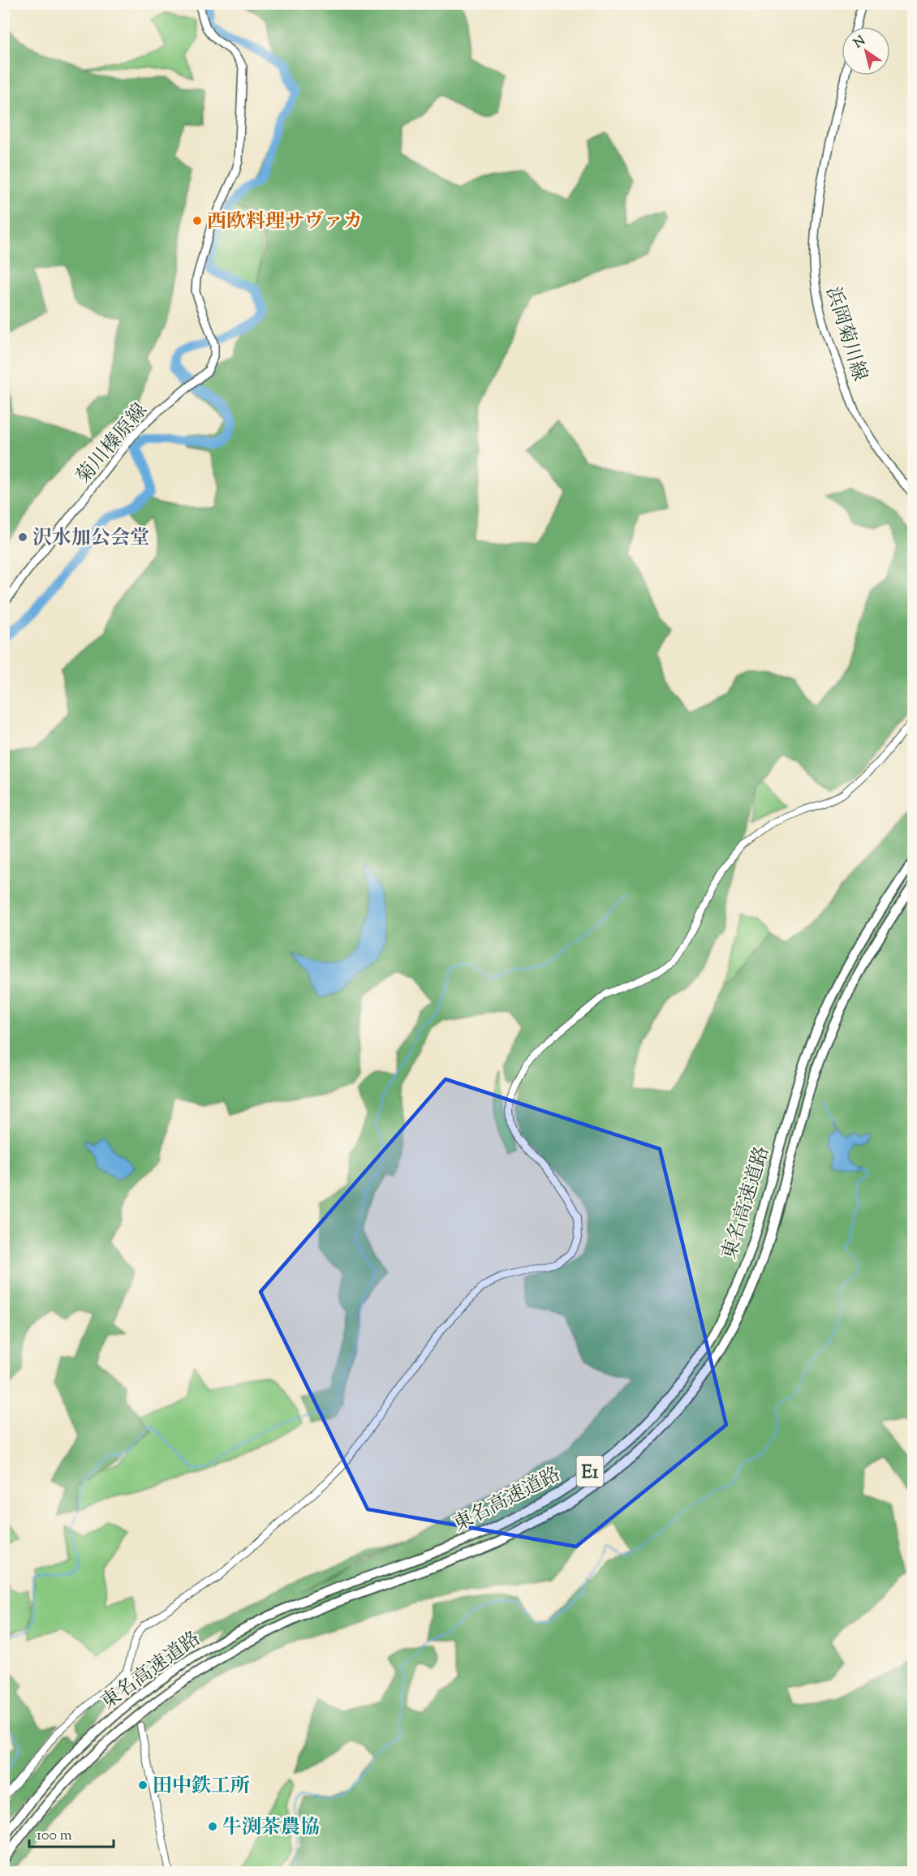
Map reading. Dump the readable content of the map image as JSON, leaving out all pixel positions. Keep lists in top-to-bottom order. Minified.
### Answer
{"streets":{"highway":["東名高速道路","E1"],"main road":["浜岡菊川線","菊川榛原線"]},"places":["西欧料理サヴァカ","沢水加公会堂","田中鉄工所","牛渕茶農協"],"scale_bar":"100 m","north":"top left"}
